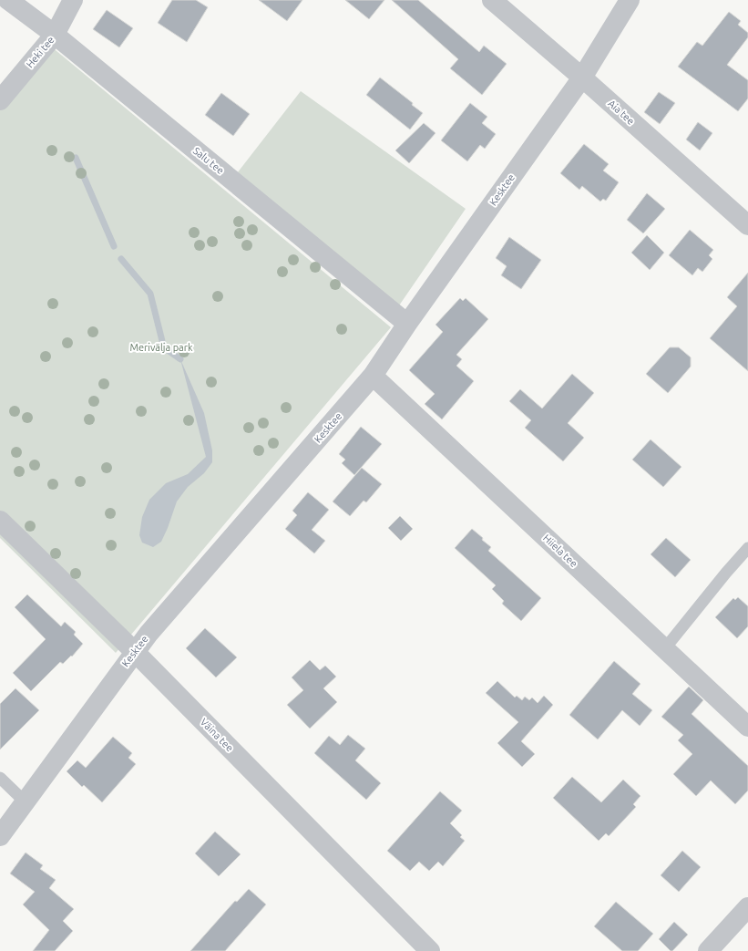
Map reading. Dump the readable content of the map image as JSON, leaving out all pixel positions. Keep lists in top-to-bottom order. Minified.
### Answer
{"streets":{"street":["Heki tee","Aia tee","Salu tee","Kesktee","Hiiela tee","Väina tee"]},"crossings":[["Heki tee","Salu tee"],["Aia tee","Kesktee"],["Salu tee","Kesktee"],["Kesktee","Hiiela tee"],["Kesktee","Väina tee"]],"parks":["Merivälja park"]}
